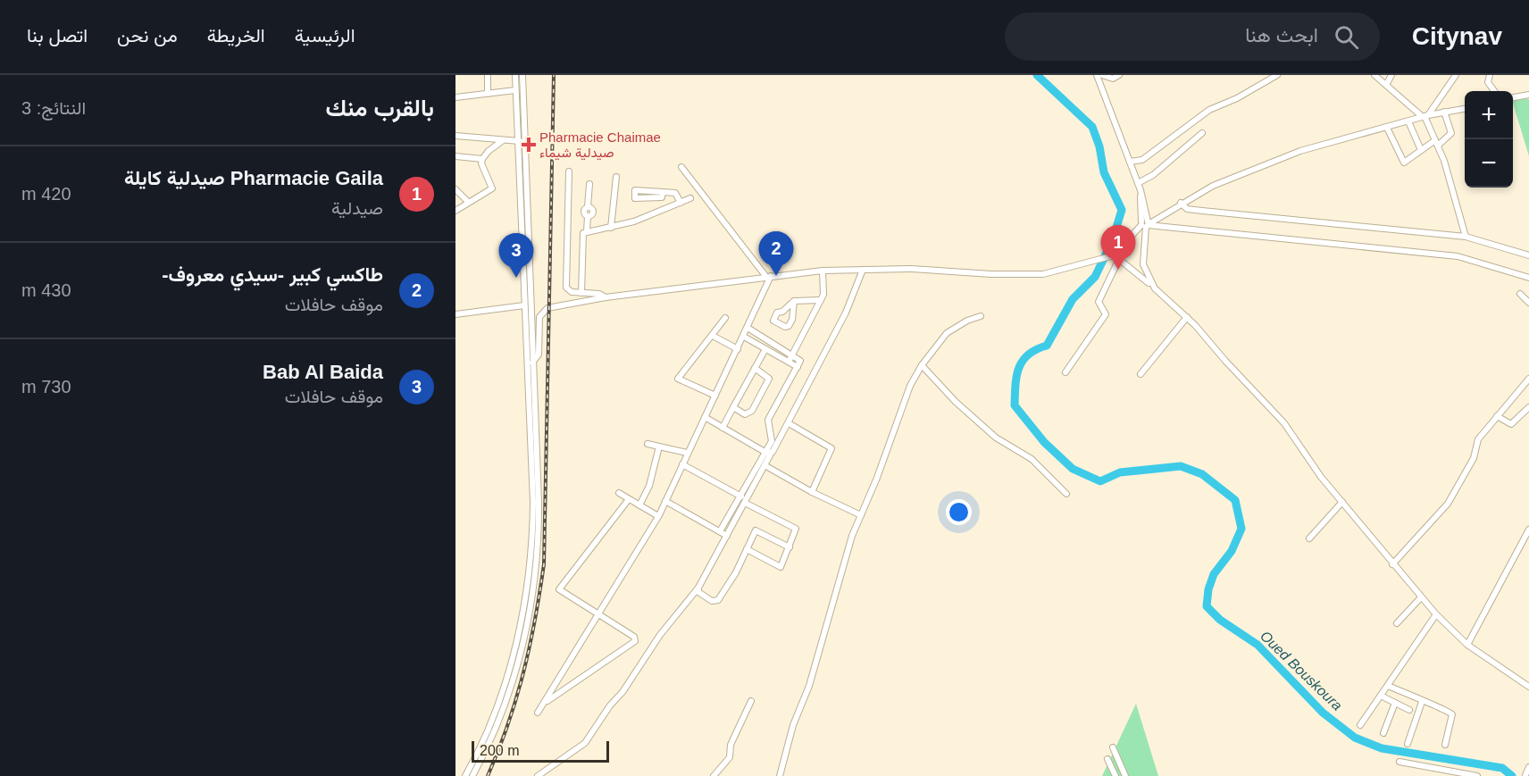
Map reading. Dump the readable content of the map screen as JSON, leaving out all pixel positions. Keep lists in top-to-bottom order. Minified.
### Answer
{"water":["Oued Bouskoura"],"places":{"health":["Pharmacie Chaimae صيدلية شيماء"]},"scale_bar":"200 m","page":{"header":"Citynav","search":"ابحث هنا","nav":["الرئيسية","الخريطة","من نحن","اتصل بنا"],"heading":["بالقرب منك","النتائج: 3"],"map_buttons":["+","−"],"list":[{"mark":"1","name":"Pharmacie Gaila صيدلية كايلة","note":"صيدلية","value":"420 m"},{"mark":"2","name":"طاكسي كبير -سيدي معروف-","note":"موقف حافلات","value":"430 m"},{"mark":"3","name":"Bab Al Baida","note":"موقف حافلات","value":"730 m"}],"pins":["1","2","3"],"scale":"200 m"}}
